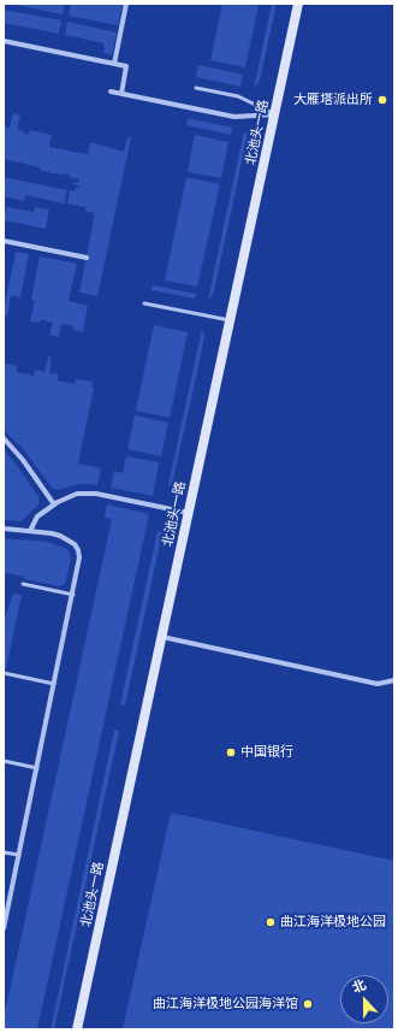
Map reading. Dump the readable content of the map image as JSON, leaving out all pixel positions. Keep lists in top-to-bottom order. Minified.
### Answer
{"streets":{"street":["北池头一路"]},"places":["大雁塔派出所","中国银行","曲江海洋极地公园","曲江海洋极地公园海洋馆"],"north":"top"}
